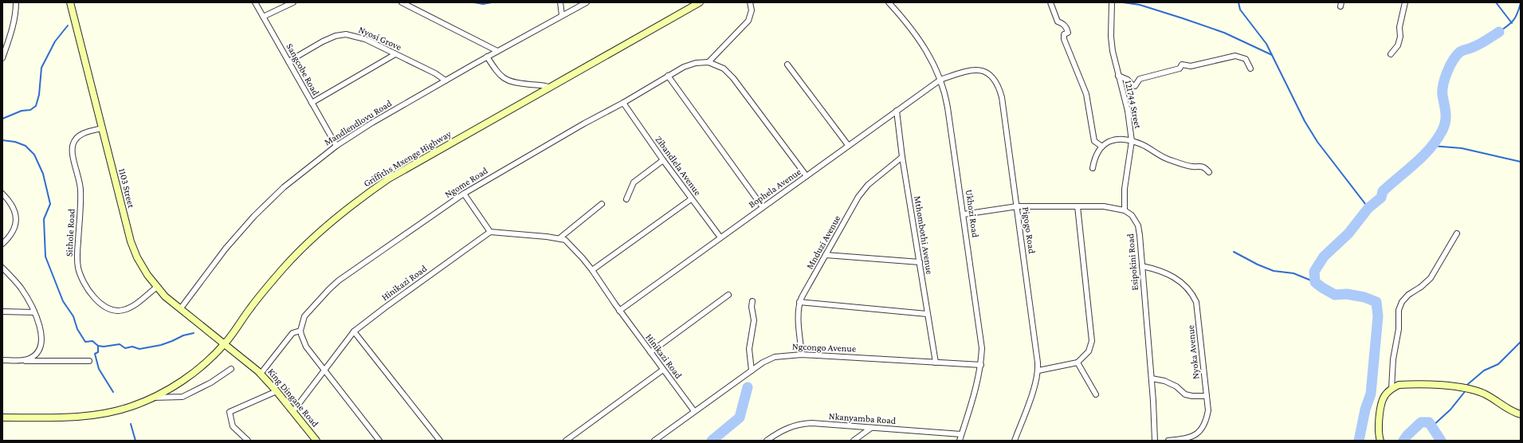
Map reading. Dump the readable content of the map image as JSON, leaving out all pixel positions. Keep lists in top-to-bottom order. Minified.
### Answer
{"streets":{"street":["Nyosi Grove","Sangcobe Road","121744 Street","Mandlendlovu Road","Griffiths Mxenge Highway","Zibandlela Avenue","Ngome Road","1103 Street","Bophela Avenue","Ukhozi Road","Pigogo Road","Sithole Road","Mthombothi Avenue","Mnduzi Avenue","Esipokini Road","Hinikazi Road","Ngcongo Avenue","Nyoka Avenue","King Dingane Road","Nkanyamba Road"]},"crossings":[["Nyosi Grove","Sangcobe Road"],["Nyosi Grove","Mandlendlovu Road"],["Sangcobe Road","Mandlendlovu Road"],["121744 Street","Esipokini Road"],["Mandlendlovu Road","1103 Street"],["Griffiths Mxenge Highway","1103 Street"],["Griffiths Mxenge Highway","King Dingane Road"],["Zibandlela Avenue","Ngome Road"],["Zibandlela Avenue","Bophela Avenue"],["Ngome Road","Bophela Avenue"],["1103 Street","Sithole Road"],["1103 Street","King Dingane Road"],["Bophela Avenue","Ukhozi Road"],["Bophela Avenue","Pigogo Road"],["Bophela Avenue","Mthombothi Avenue"],["Bophela Avenue","Hinikazi Road"],["Ukhozi Road","Pigogo Road"],["Ukhozi Road","Ngcongo Avenue"],["Ukhozi Road","Nkanyamba Road"],["Mthombothi Avenue","Mnduzi Avenue"],["Mthombothi Avenue","Ngcongo Avenue"],["Mnduzi Avenue","Ngcongo Avenue"],["Esipokini Road","Nyoka Avenue"],["Hinikazi Road","Ngcongo Avenue"],["Hinikazi Road","King Dingane Road"]]}
